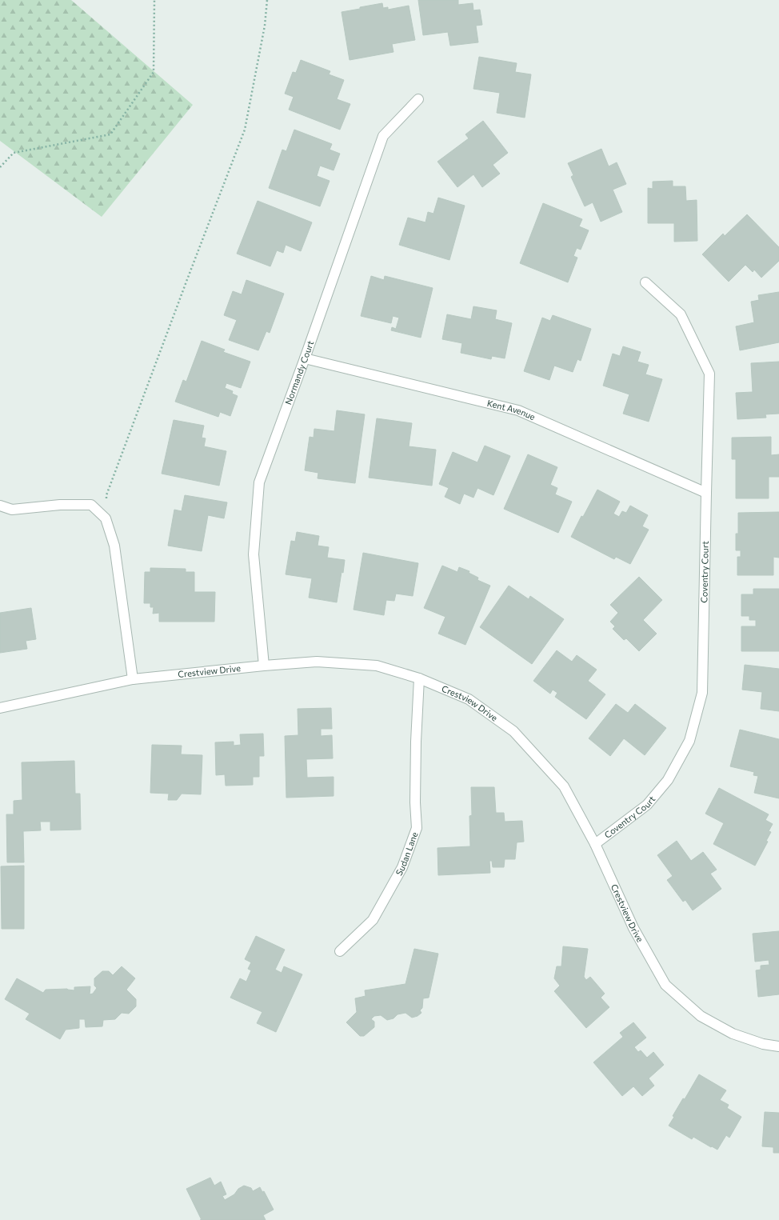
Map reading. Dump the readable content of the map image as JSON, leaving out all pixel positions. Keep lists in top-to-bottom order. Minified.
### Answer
{"streets":{"street":["Normandy Court","Kent Avenue","Coventry Court","Crestview Drive","Sudan Lane"]},"crossings":[["Normandy Court","Kent Avenue"],["Normandy Court","Crestview Drive"],["Kent Avenue","Coventry Court"],["Coventry Court","Crestview Drive"],["Crestview Drive","Sudan Lane"]]}
